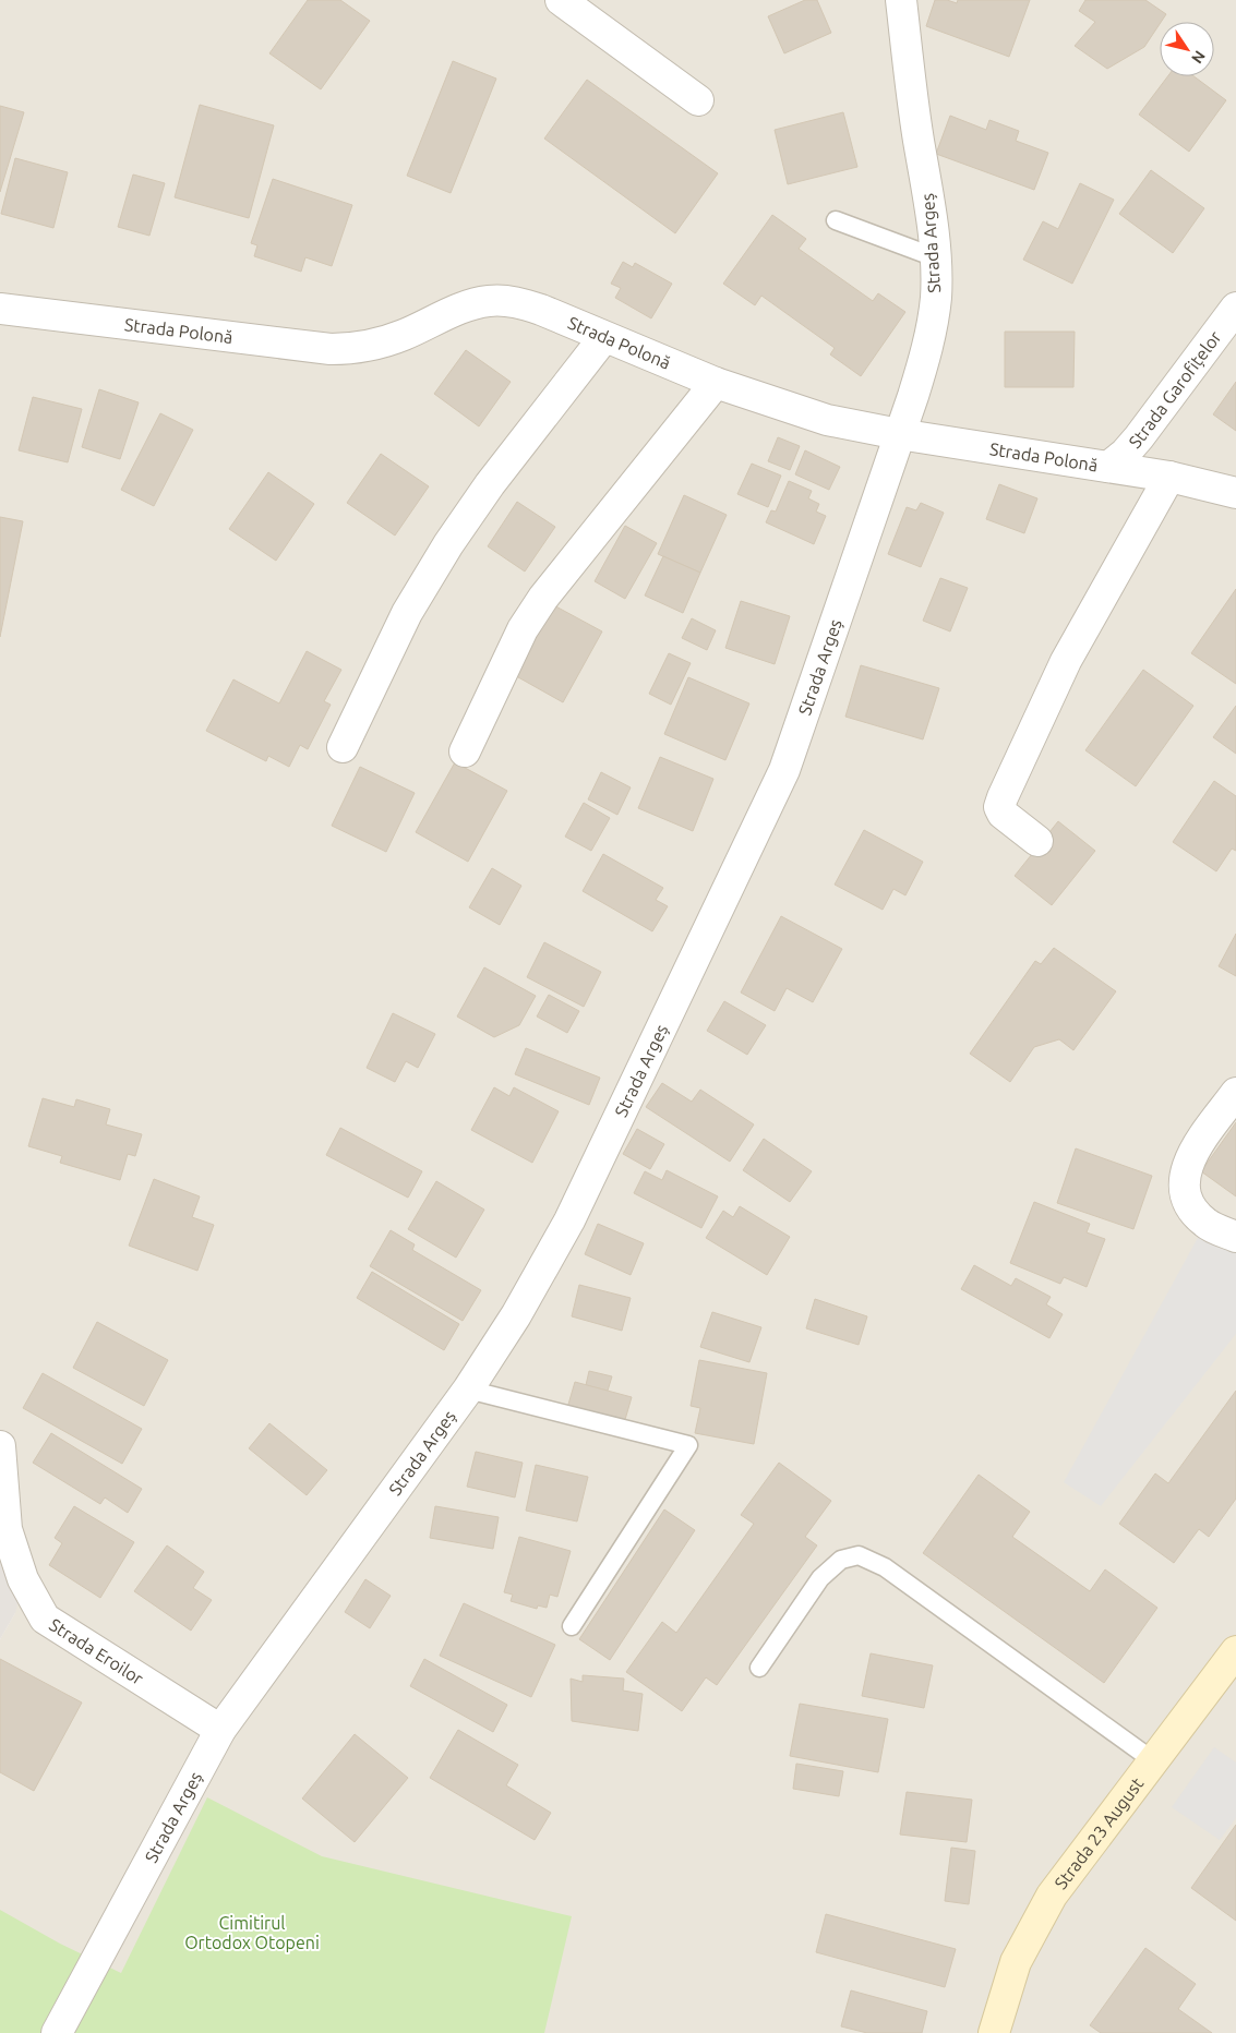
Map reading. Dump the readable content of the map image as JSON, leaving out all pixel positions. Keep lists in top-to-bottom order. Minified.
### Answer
{"streets":{"main road":["Strada 23 August"],"street":["Strada Argeș","Strada Polonă","Strada Garofițelor","Strada Eroilor"]},"crossings":[["Strada Argeș","Strada Polonă"],["Strada Argeș","Strada Eroilor"],["Strada Polonă","Strada Garofițelor"]],"parks":["Cimitirul Ortodox Otopeni"],"north":"bottom right"}
